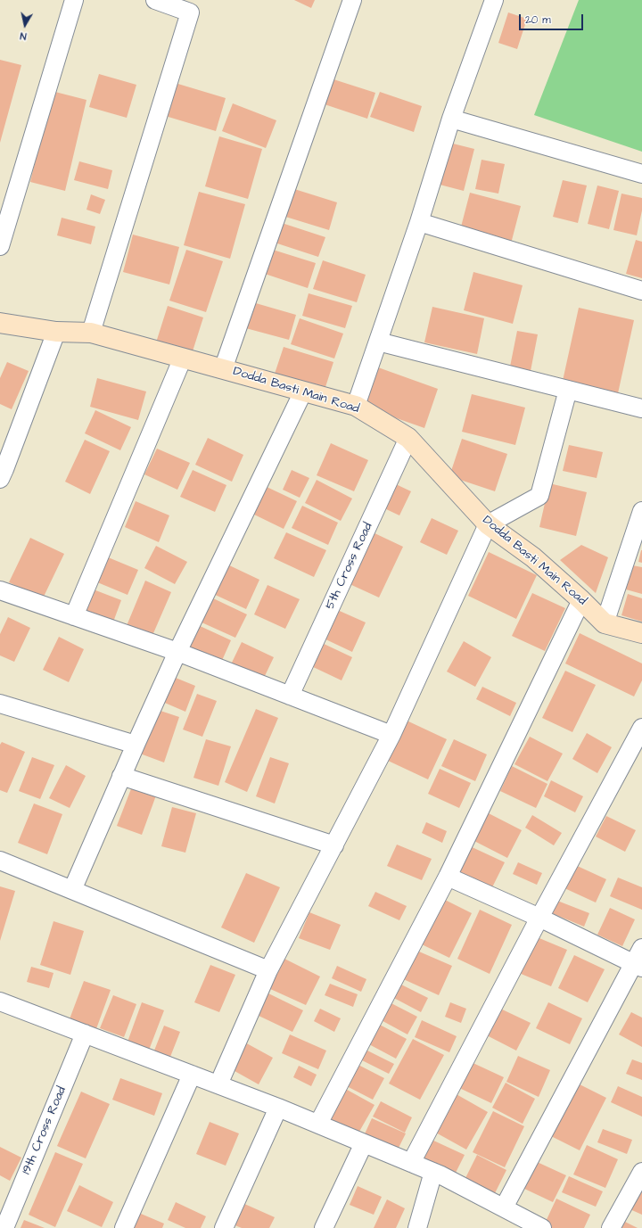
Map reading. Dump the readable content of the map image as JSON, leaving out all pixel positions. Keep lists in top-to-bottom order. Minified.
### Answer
{"streets":{"street":["Dodda Basti Main Road","5th Cross Road","19th Cross Road"]},"crossings":[["Dodda Basti Main Road","5th Cross Road"]],"scale_bar":"20 m","north":"bottom"}
